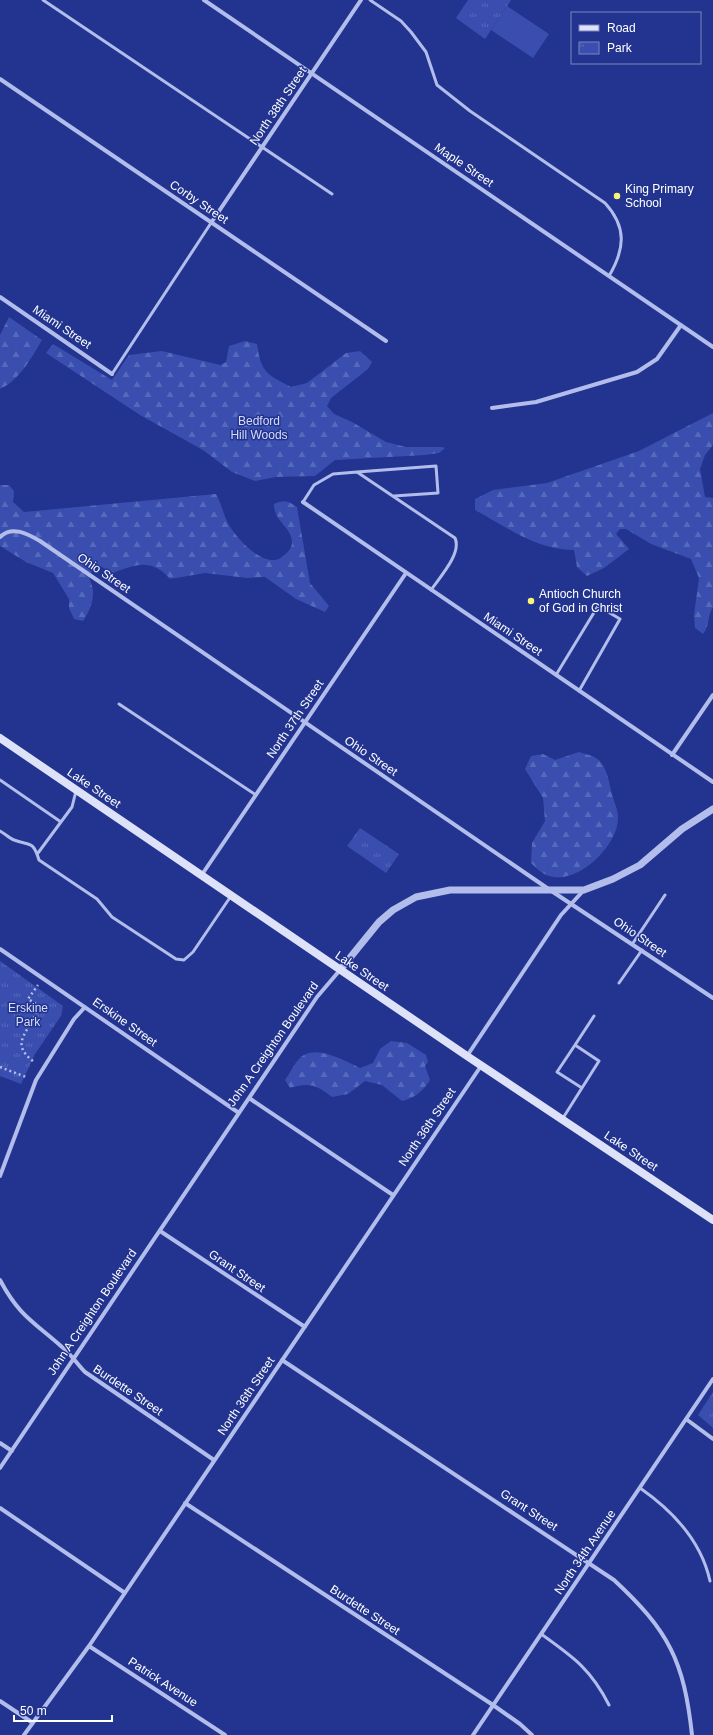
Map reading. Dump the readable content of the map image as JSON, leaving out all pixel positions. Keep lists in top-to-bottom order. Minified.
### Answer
{"streets":{"main road":["Lake Street"],"street":["North 38th Street","Maple Street","Corby Street","Miami Street","Ohio Street","North 37th Street","Erskine Street","John A Creighton Boulevard","North 36th Street","Grant Street","Burdette Street","North 34th Avenue","Patrick Avenue"]},"crossings":[["North 38th Street","Maple Street"],["North 38th Street","Corby Street"],["Miami Street","North 37th Street"],["Ohio Street","North 37th Street"],["Ohio Street","John A Creighton Boulevard"],["North 37th Street","Lake Street"],["Lake Street","John A Creighton Boulevard"],["Lake Street","North 36th Street"],["Erskine Street","John A Creighton Boulevard"],["John A Creighton Boulevard","Grant Street"],["John A Creighton Boulevard","Burdette Street"],["North 36th Street","Grant Street"],["North 36th Street","Burdette Street"],["North 36th Street","Patrick Avenue"],["Grant Street","North 34th Avenue"],["Burdette Street","North 34th Avenue"]],"parks":["Bedford Hill Woods","Erskine Park"],"places":["King Primary School","Antioch Church of God in Christ"],"legend":["Road","Park"],"scale_bar":"50 m"}
